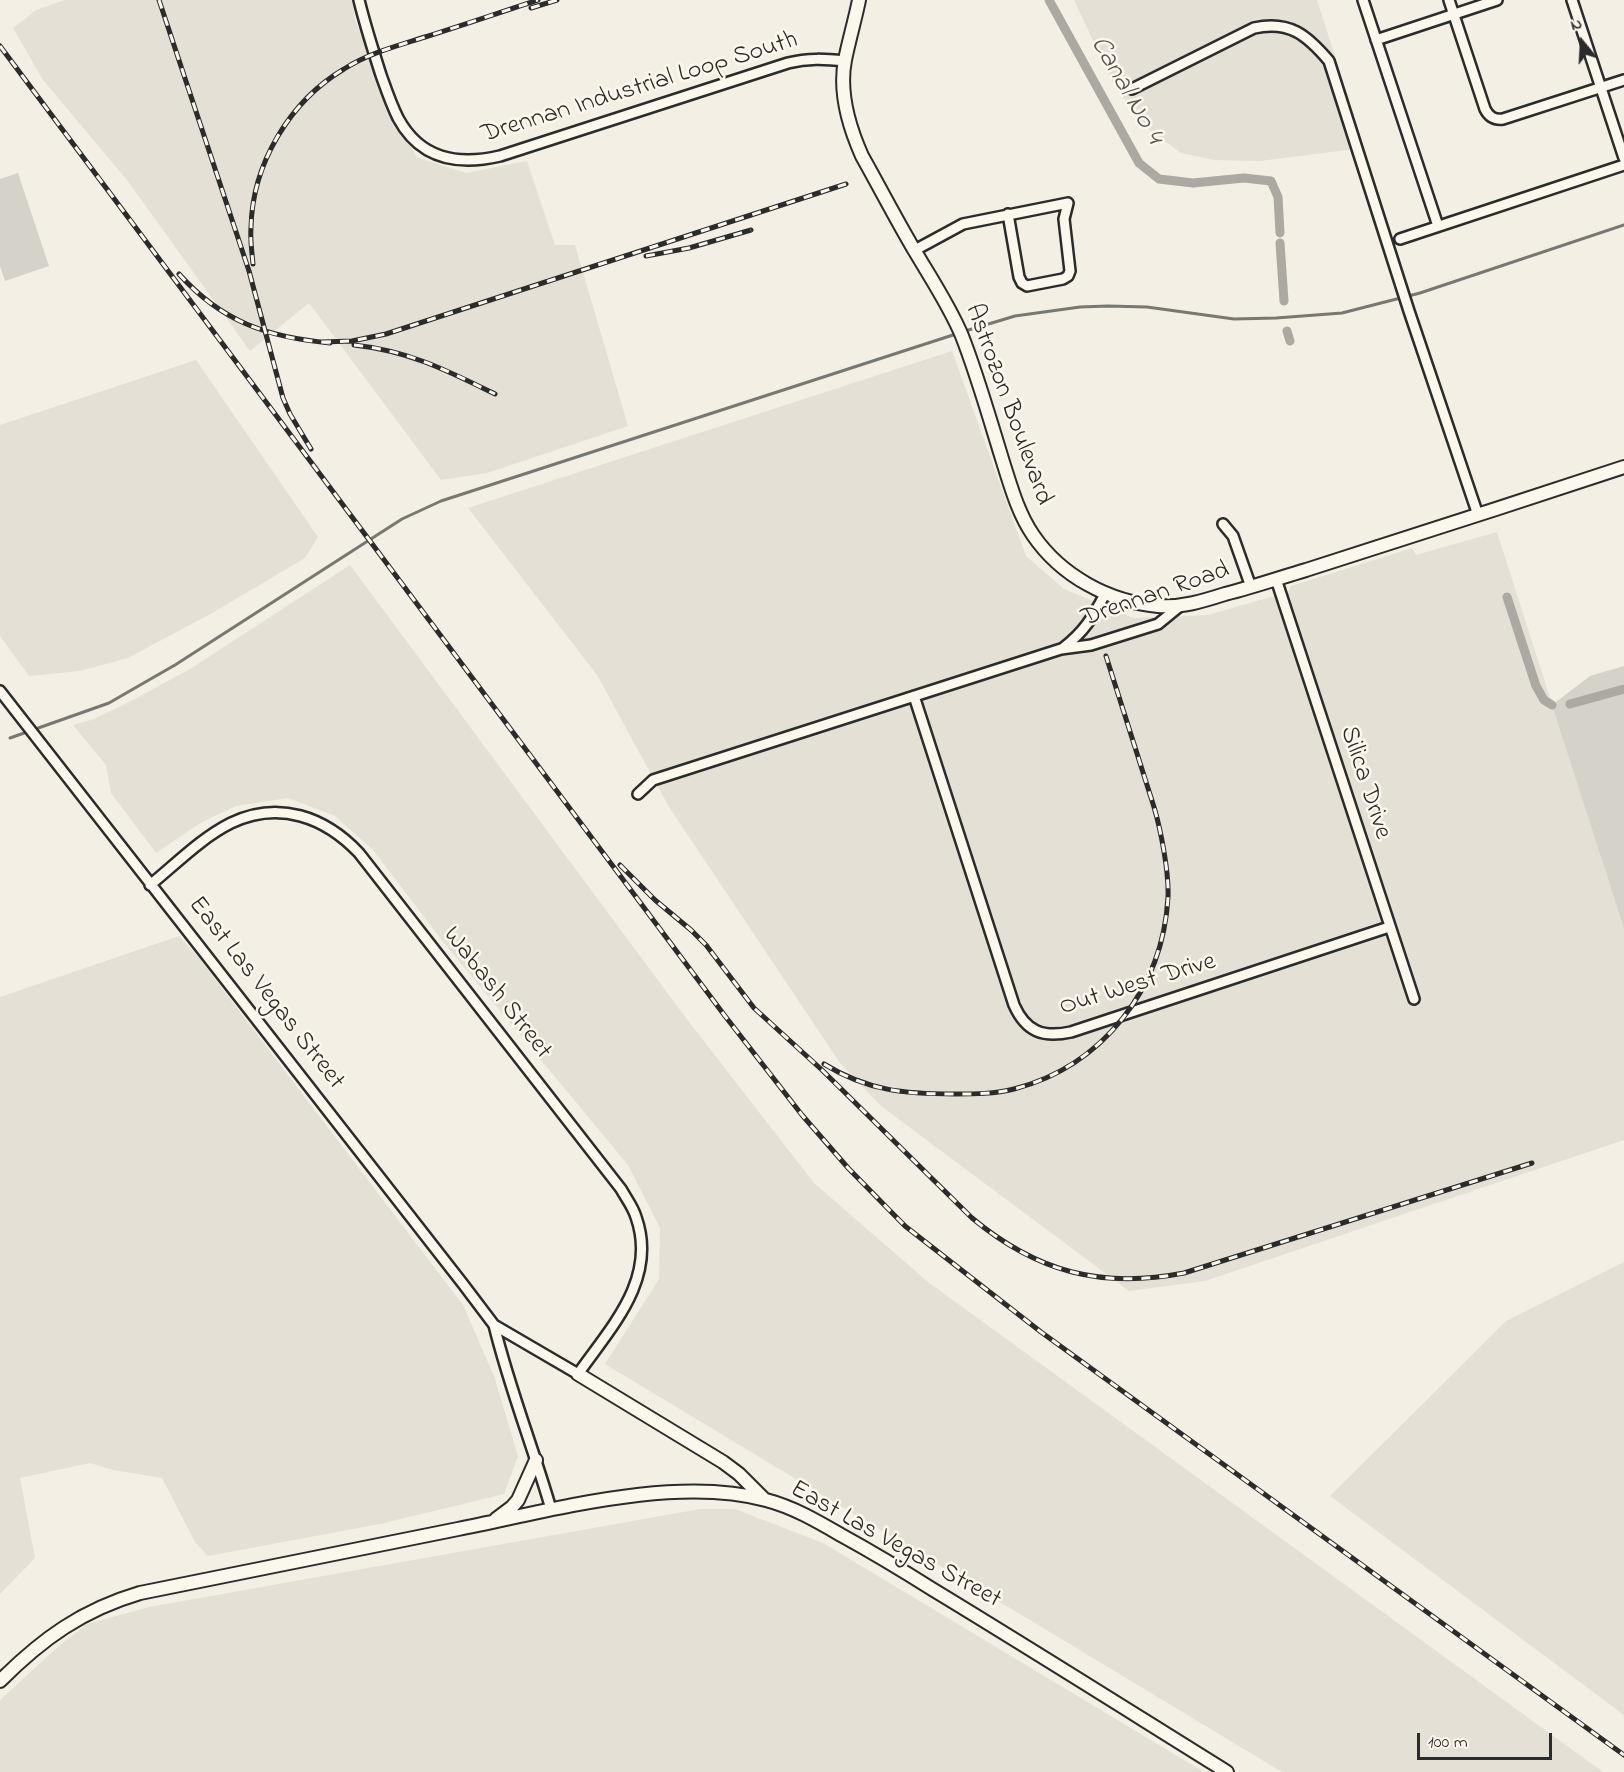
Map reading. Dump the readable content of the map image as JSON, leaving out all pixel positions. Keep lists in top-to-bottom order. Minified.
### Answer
{"streets":{"main road":["Astrozon Boulevard","Drennan Road","East Las Vegas Street"],"street":["Drennan Industrial Loop South","Silica Drive","Out West Drive","Wabash Street"]},"crossings":[["Drennan Industrial Loop South","Astrozon Boulevard"],["Astrozon Boulevard","Drennan Road"],["Drennan Road","Silica Drive"],["Drennan Road","Out West Drive"],["Silica Drive","Out West Drive"],["East Las Vegas Street","Wabash Street"]],"water":["Canal No 4"],"scale_bar":"100 m","north":"top"}
